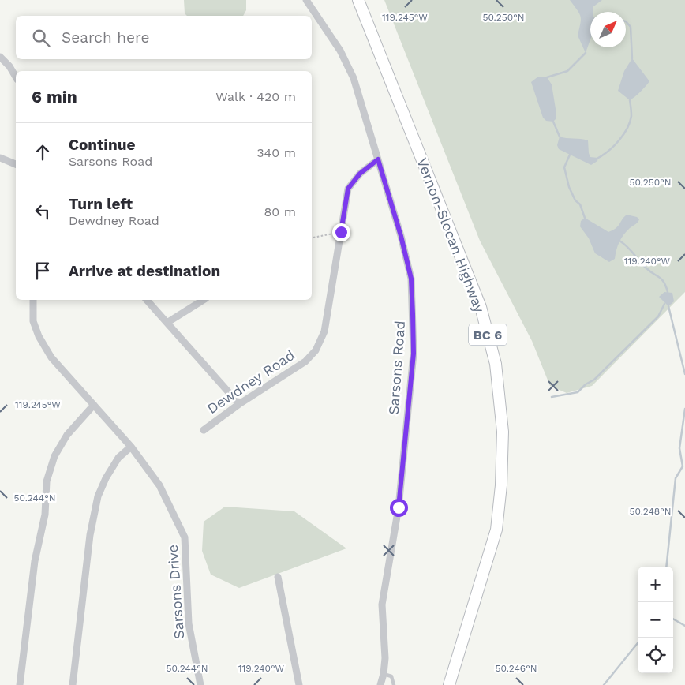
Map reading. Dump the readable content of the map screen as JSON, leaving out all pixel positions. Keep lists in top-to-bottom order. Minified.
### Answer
{"streets":{"main road":["Vernon-Slocan Highway","BC 6"],"street":["Sarsons Road","Dewdney Road","Sarsons Drive"]},"crossings":[["Sarsons Road","Dewdney Road"]],"north":"top right","page":{"search":"Search here","heading":["6 min","Walk · 420 m"],"list":[["Continue","Sarsons Road","340 m"],["Turn left","Dewdney Road","80 m"],"Arrive at destination"],"map_buttons":["+","−"]},"coordinates":["119.245°W","50.250°N","119.240°W","50.244°N","50.248°N","50.246°N"]}
